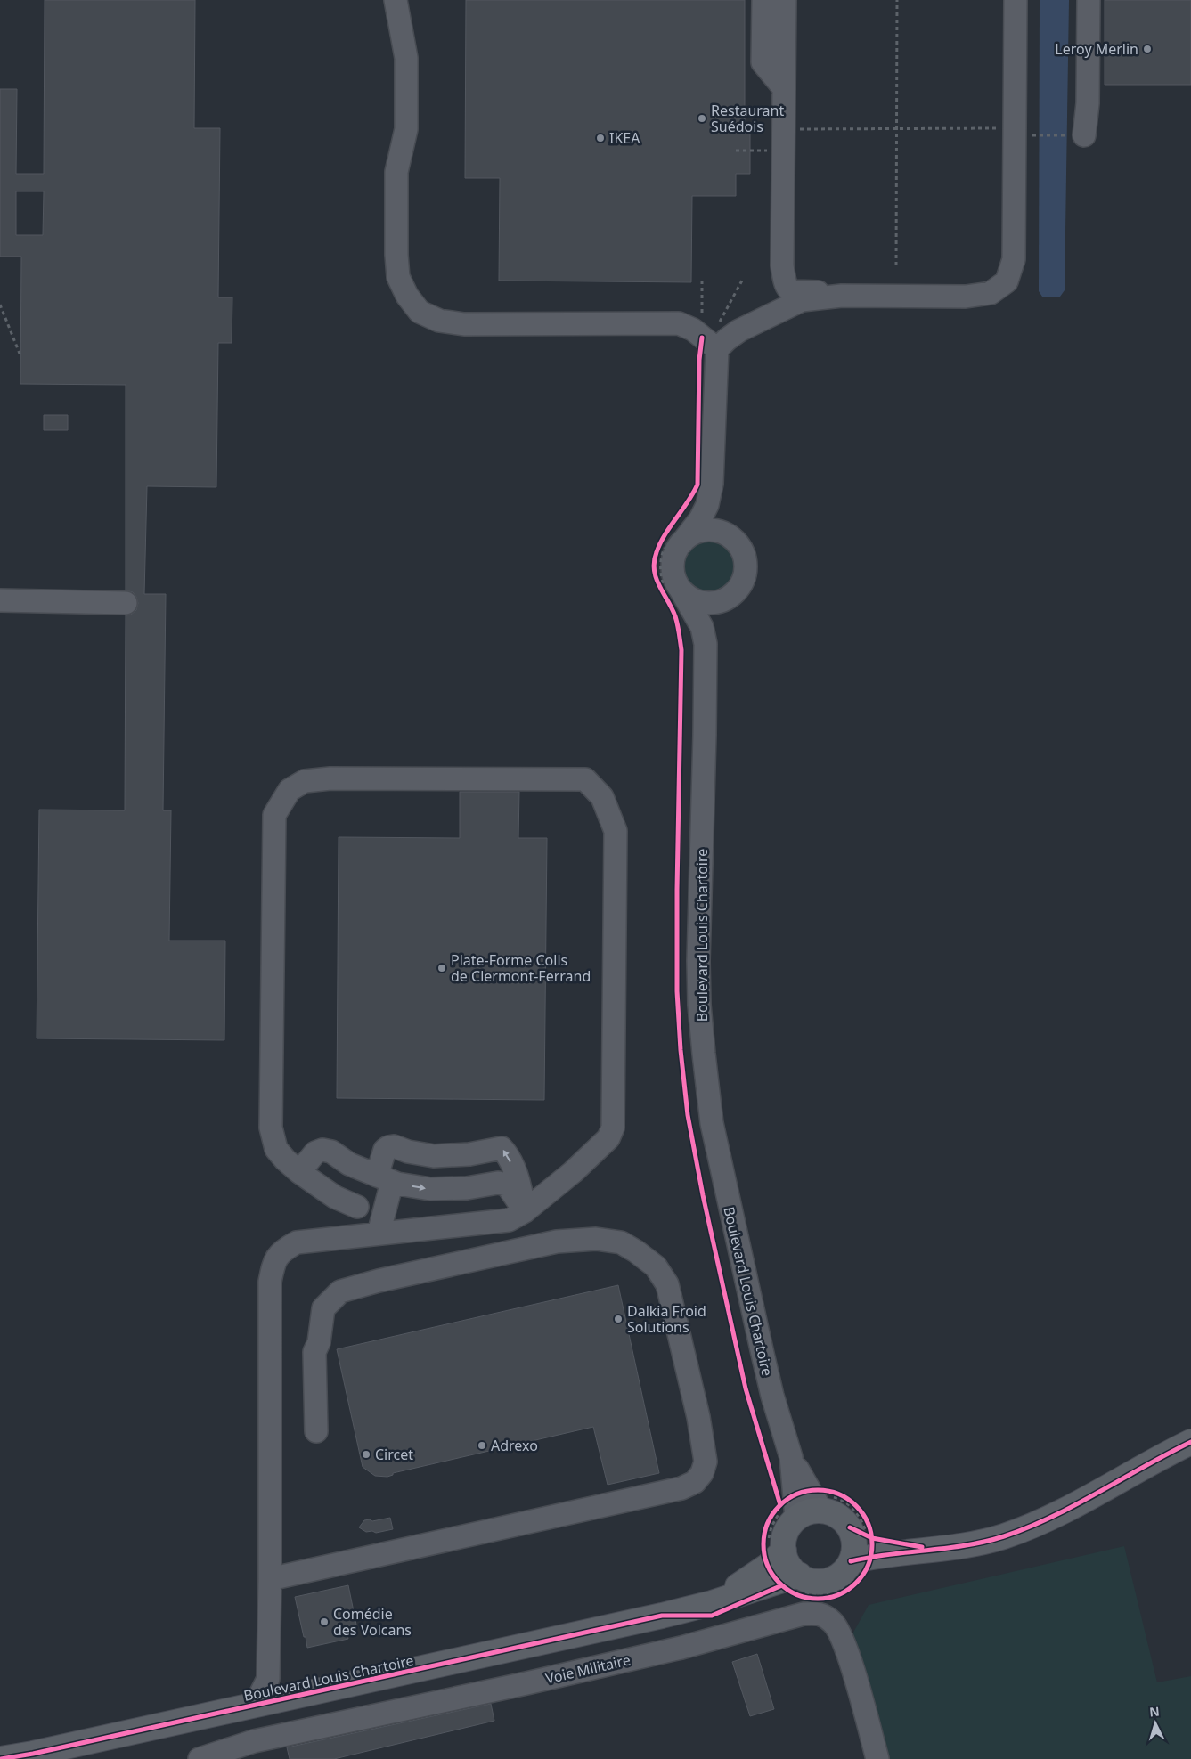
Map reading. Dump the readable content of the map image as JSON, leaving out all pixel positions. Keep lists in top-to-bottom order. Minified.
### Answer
{"streets":{"main road":["Boulevard Louis Chartoire"],"street":["Voie Militaire"]},"places":["Leroy Merlin","Restaurant Suédois","IKEA","Plate-Forme Colis de Clermont-Ferrand","Dalkia Froid Solutions","Adrexo","Circet","Comédie des Volcans"],"north":"top"}
